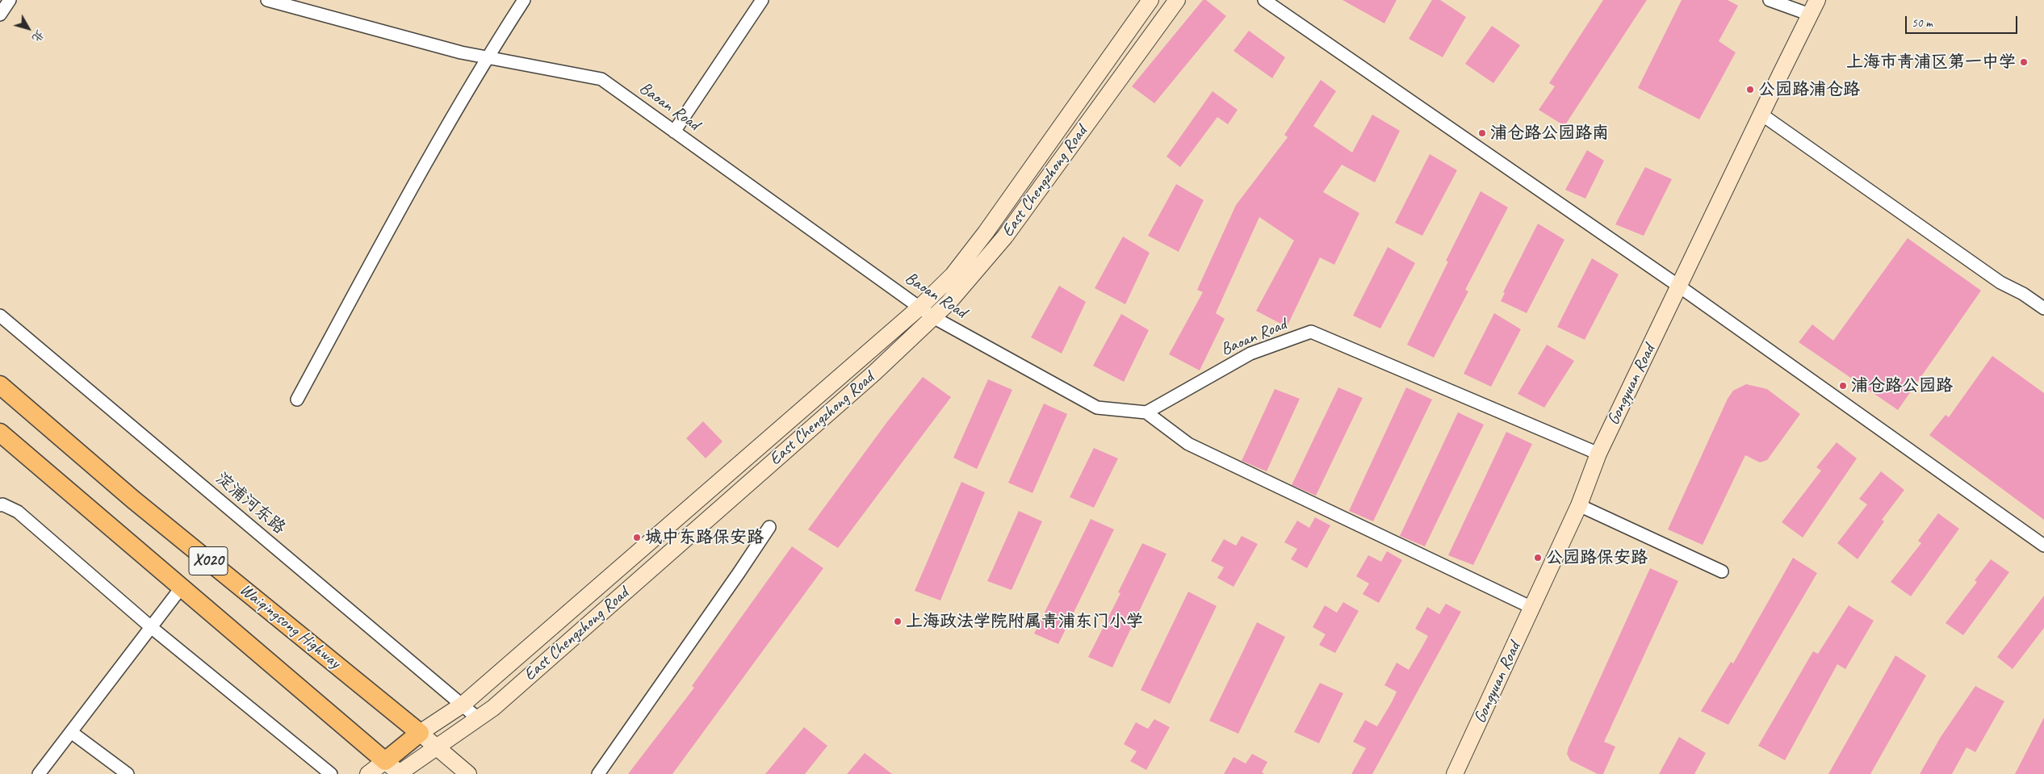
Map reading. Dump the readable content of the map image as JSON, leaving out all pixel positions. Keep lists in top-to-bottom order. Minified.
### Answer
{"streets":{"main road":["East Chengzhong Road","Gongyuan Road","X020","Waiqingsong Highway"],"street":["Baoan Road","淀浦河东路"]},"crossings":[["Baoan Road","East Chengzhong Road"],["Baoan Road","Gongyuan Road"],["East Chengzhong Road","淀浦河东路"],["East Chengzhong Road","X020"],["East Chengzhong Road","Waiqingsong Highway"]],"places":["上海市青浦区第一中学","公园路浦仓路","浦仓路公园路南","浦仓路公园路","城中东路保安路","公园路保安路","上海政法学院附属青浦东门小学"],"scale_bar":"50 m","north":"bottom right"}
